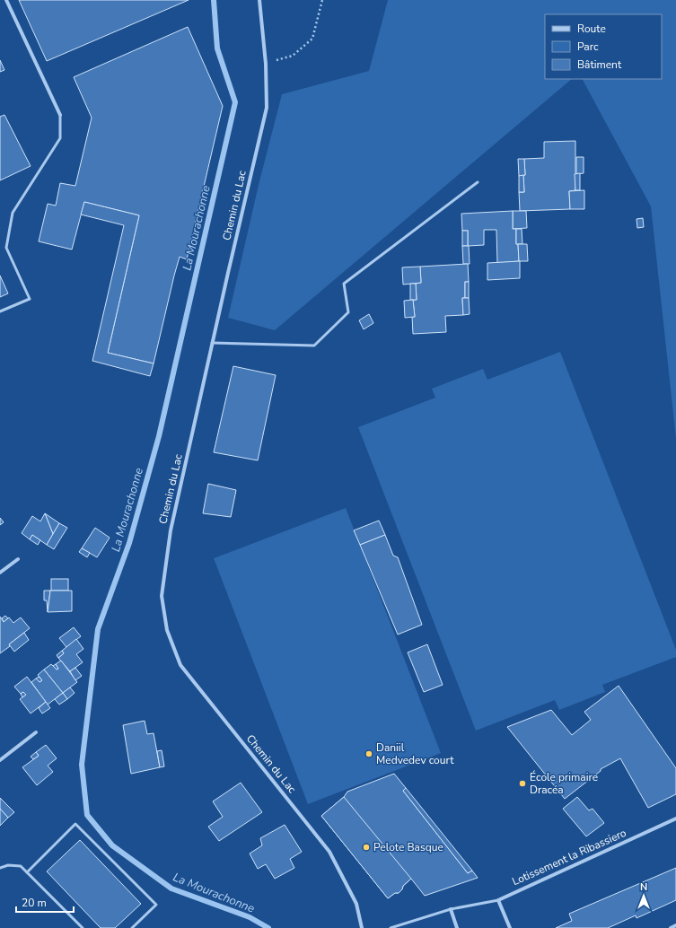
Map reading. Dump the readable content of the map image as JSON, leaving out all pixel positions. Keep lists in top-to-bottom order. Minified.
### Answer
{"streets":{"street":["Chemin du Lac","Lotissement la Ribassiero"]},"water":["La Mourachonne"],"places":["Daniil Medvedev court","École primaire Dracéa","Pelote Basque"],"legend":["Route","Parc","Bâtiment"],"scale_bar":"20 m","north":"top"}
